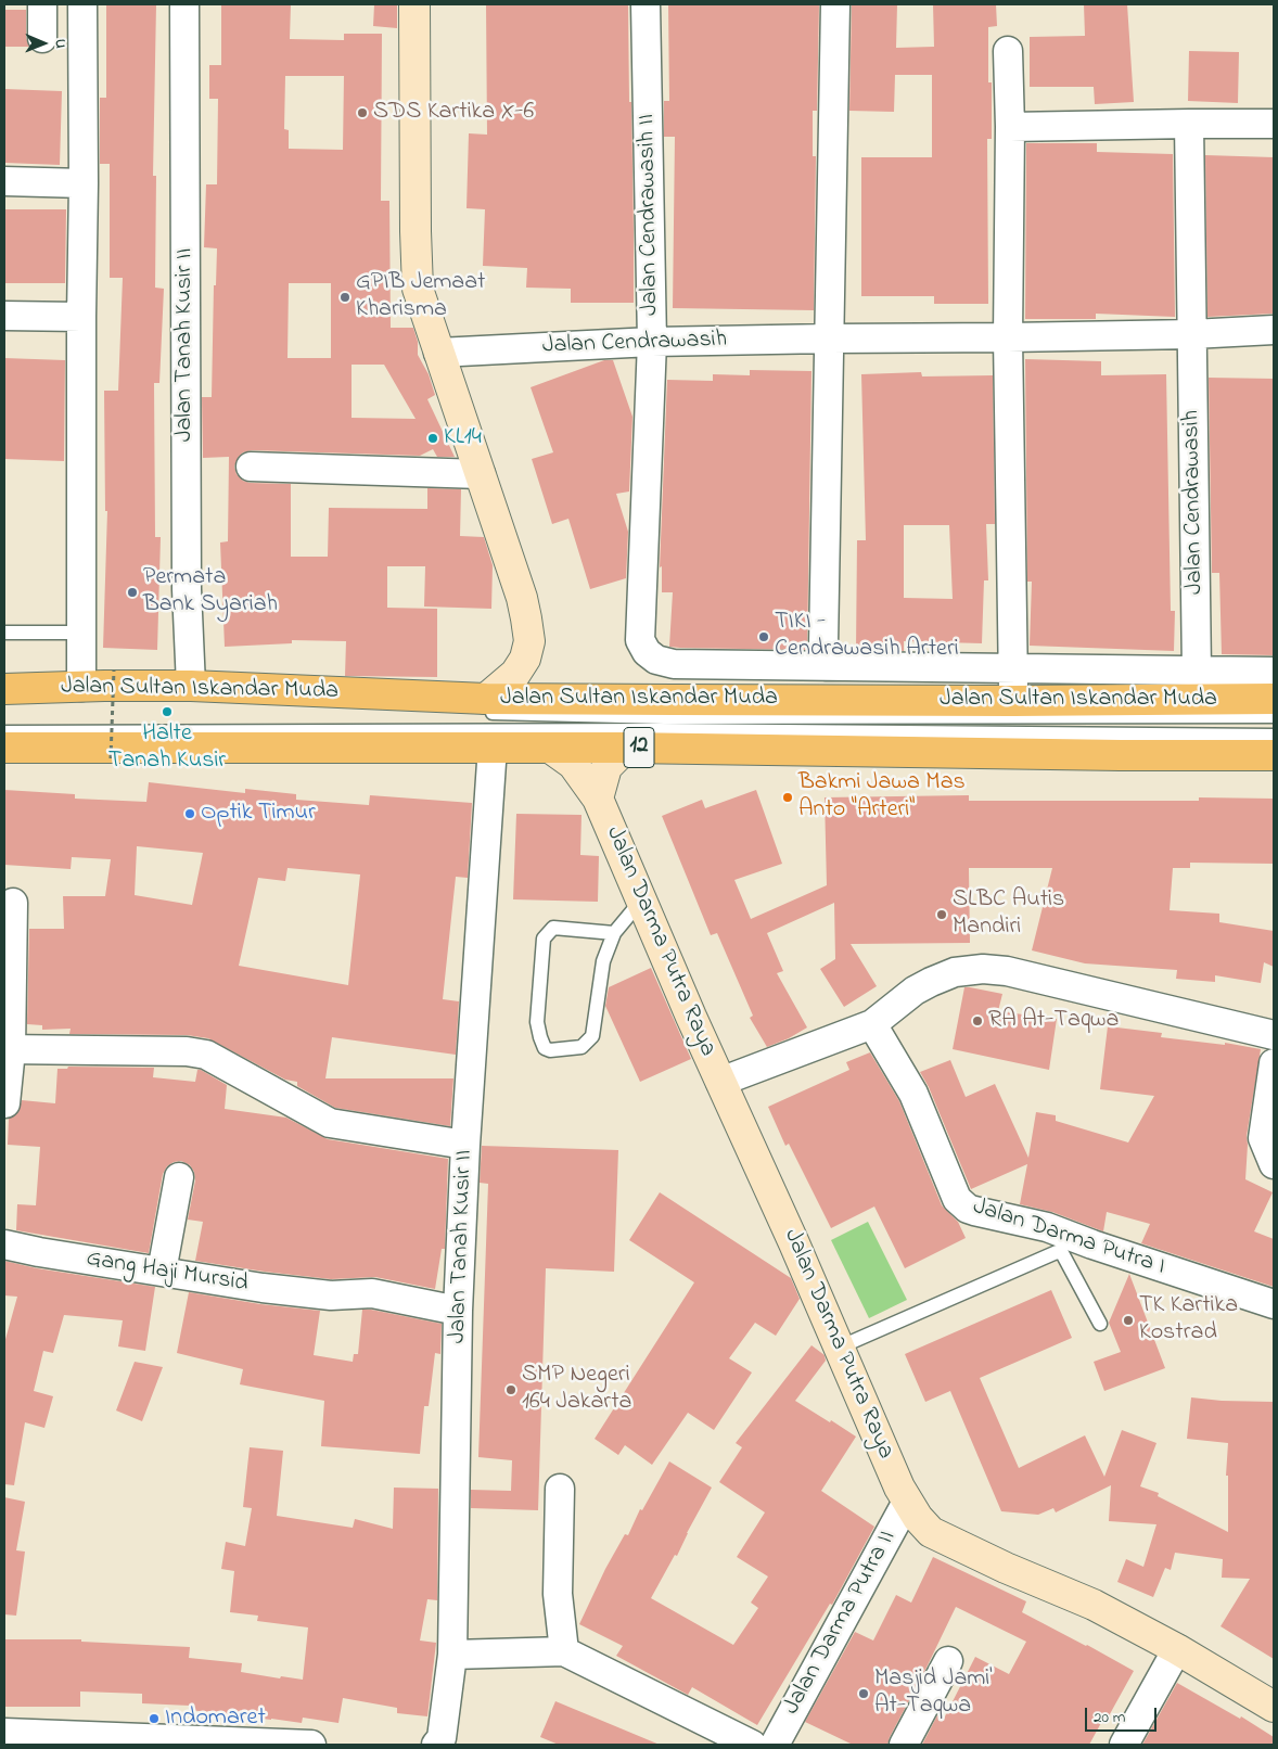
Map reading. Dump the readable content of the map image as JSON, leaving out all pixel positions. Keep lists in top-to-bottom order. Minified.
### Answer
{"streets":{"highway":["Jalan Sultan Iskandar Muda","12"],"street":["Jalan Cendrawasih II","Jalan Cendrawasih","Jalan Tanah Kusir II","Jalan Darma Putra Raya","Jalan Darma Putra I","Gang Haji Mursid","Jalan Darma Putra II"]},"crossings":[["Jalan Cendrawasih II","Jalan Cendrawasih"],["Jalan Tanah Kusir II","Jalan Sultan Iskandar Muda"],["Jalan Tanah Kusir II","Gang Haji Mursid"],["Jalan Sultan Iskandar Muda","Jalan Darma Putra Raya"],["Jalan Darma Putra Raya","Jalan Darma Putra II"]],"places":["SDS Kartika X-6","GPIB Jemaat Kharisma","KL14","Permata Bank Syariah","TIKI - Cendrawasih Arteri","Halte Tanah Kusir","Bakmi Jawa Mas Anto \"Arteri\"","Optik Timur","SLBC Autis Mandiri","RA At-Taqwa","TK Kartika Kostrad","SMP Negeri 164 Jakarta","Masjid Jami' At-Taqwa","Indomaret"],"scale_bar":"20 m","north":"right"}
